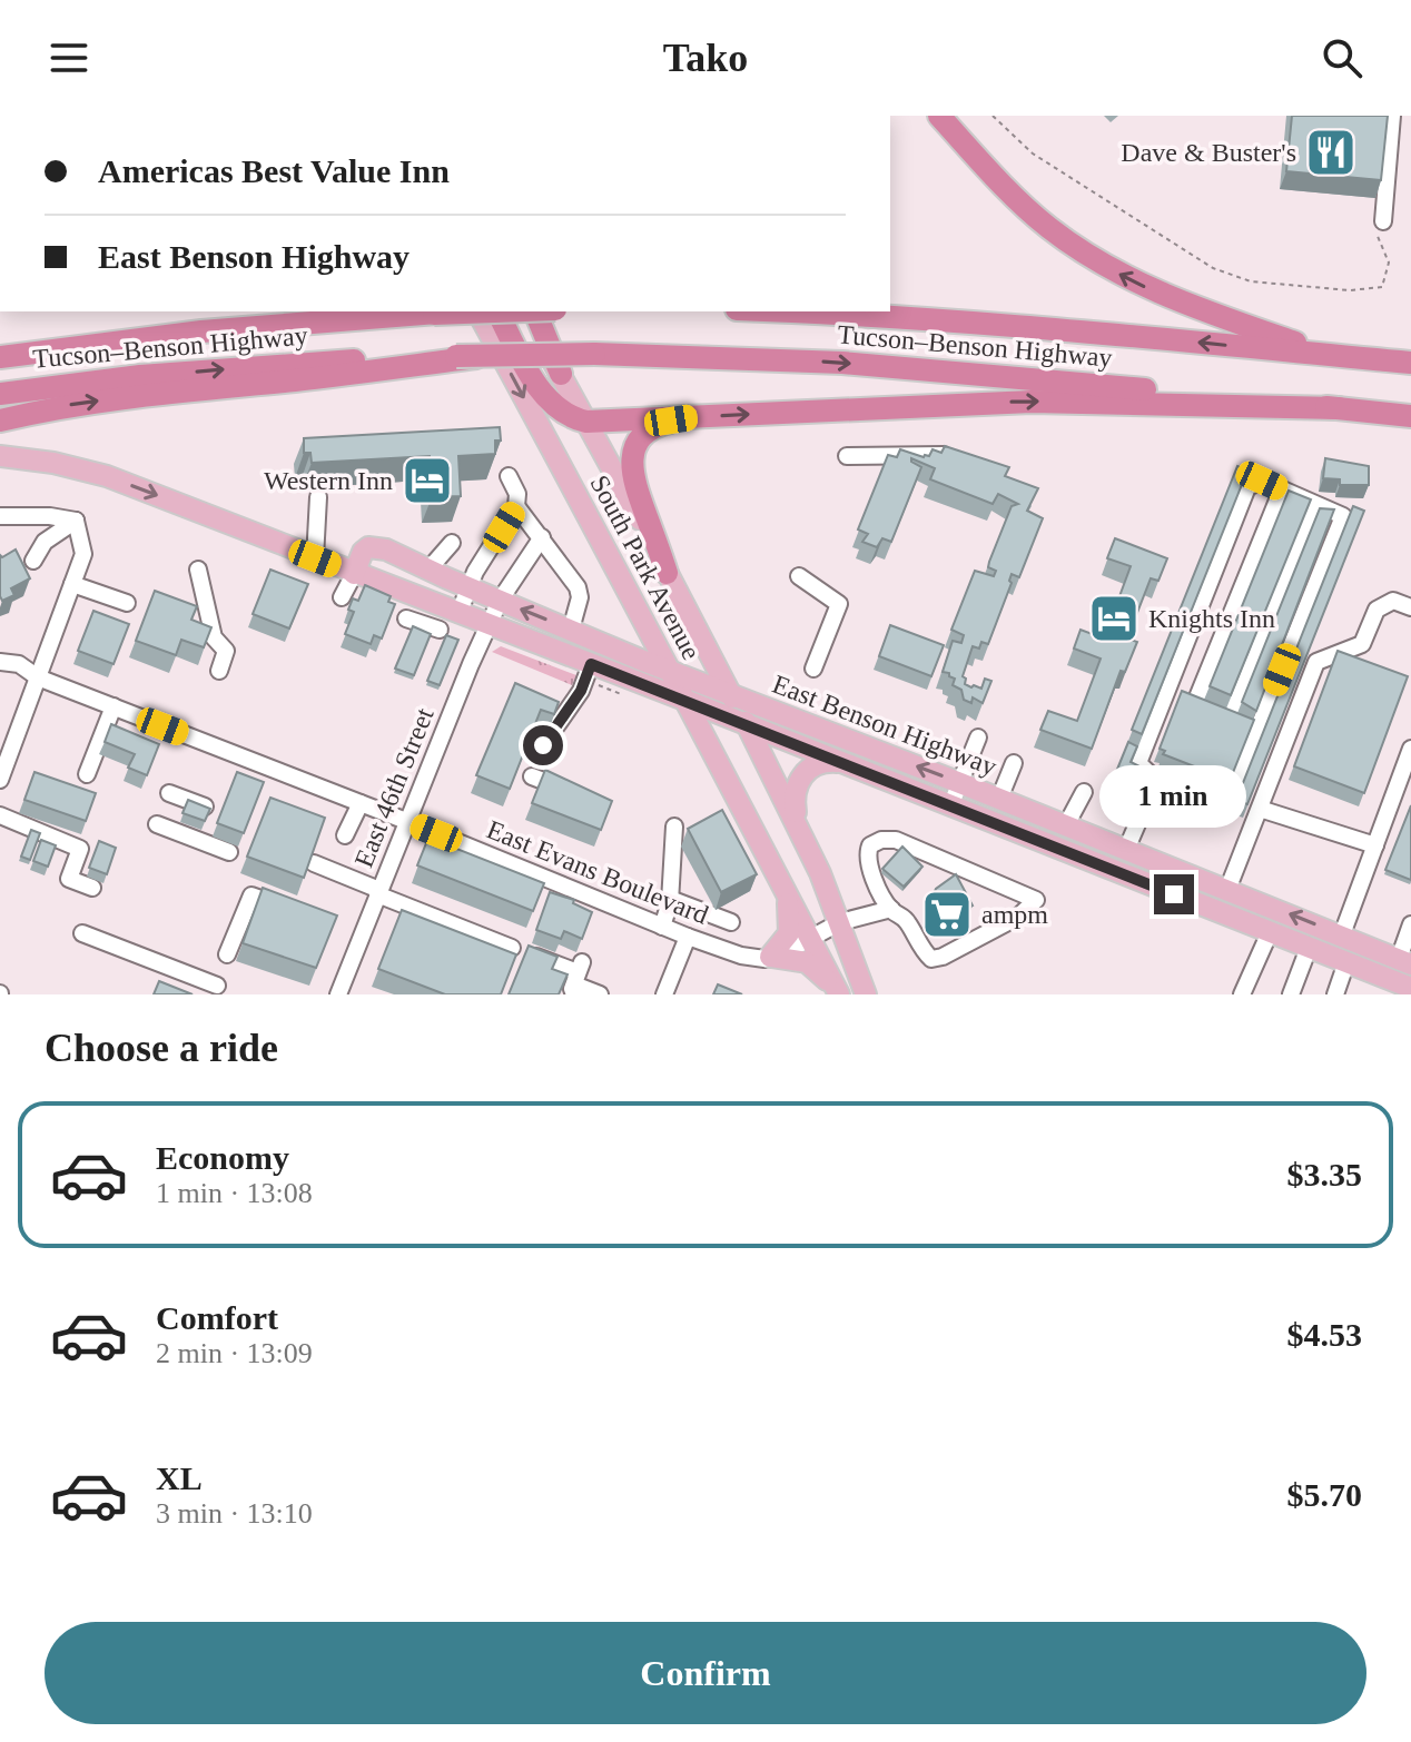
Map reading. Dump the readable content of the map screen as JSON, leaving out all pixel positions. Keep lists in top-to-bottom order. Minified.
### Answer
{"streets":{"highway":["Tucson–Benson Highway"],"main road":["South Park Avenue","East Benson Highway"],"street":["East 46th Street","East Evans Boulevard"]},"crossings":[["South Park Avenue","East Benson Highway"],["East Benson Highway","East 46th Street"],["East 46th Street","East Evans Boulevard"]],"places":{"restaurant":["Dave & Buster's"],"hotel":["Western Inn","Knights Inn"],"supermarket":["ampm"]},"page":{"header":"Tako","banner":["Americas Best Value Inn","East Benson Highway"],"bubble":"1 min","heading":"Choose a ride","list":[{"name":"Economy","note":"1 min · 13:08","value":"$3.35"},{"name":"Comfort","note":"2 min · 13:09","value":"$4.53"},{"name":"XL","note":"3 min · 13:10","value":"$5.70"}],"buttons":"Confirm"}}
